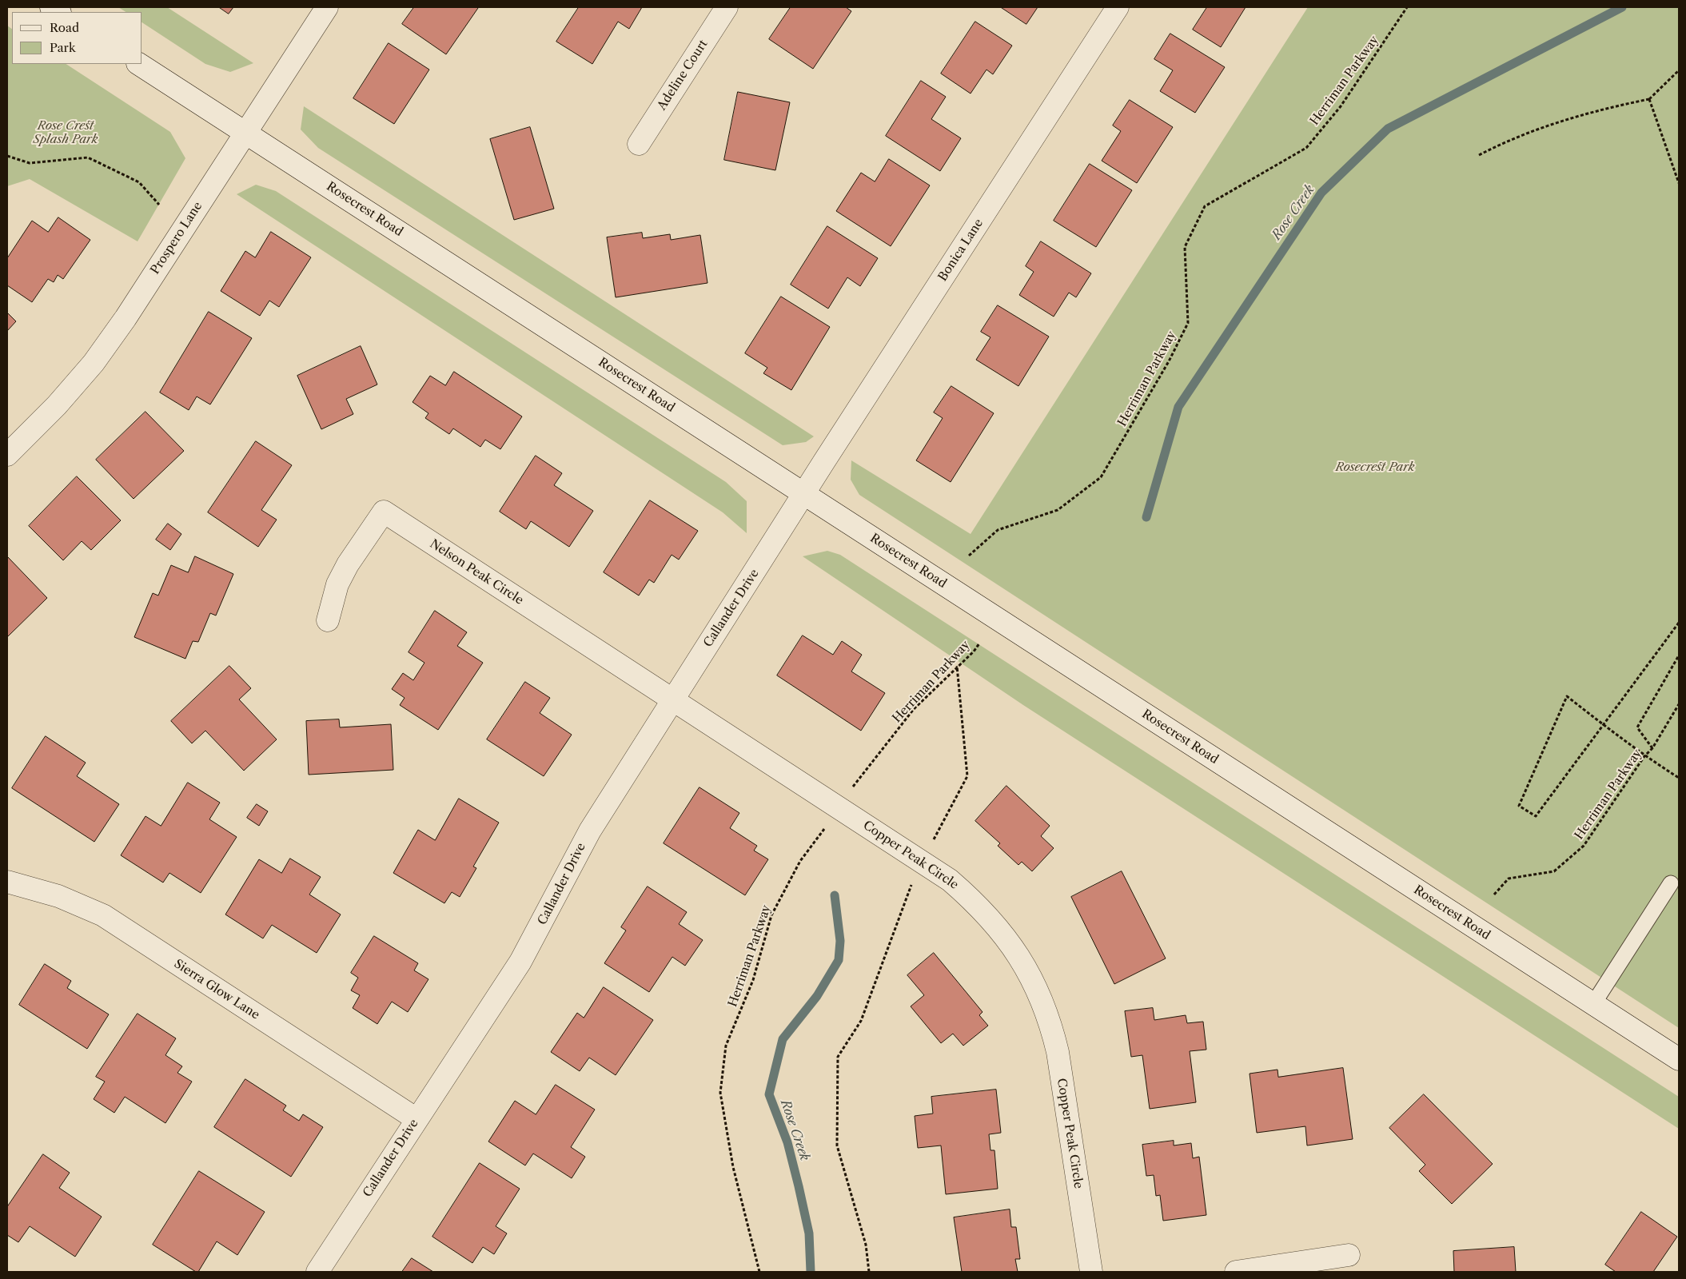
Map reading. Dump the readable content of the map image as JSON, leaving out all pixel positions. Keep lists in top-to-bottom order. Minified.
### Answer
{"streets":{"street":["Adeline Court","Rosecrest Road","Prospero Lane","Bonica Lane","Nelson Peak Circle","Callander Drive","Copper Peak Circle","Sierra Glow Lane"],"path":["Herriman Parkway"]},"crossings":[["Rosecrest Road","Prospero Lane"],["Rosecrest Road","Bonica Lane"],["Rosecrest Road","Callander Drive"],["Bonica Lane","Callander Drive"],["Nelson Peak Circle","Callander Drive"],["Nelson Peak Circle","Copper Peak Circle"],["Callander Drive","Copper Peak Circle"],["Callander Drive","Sierra Glow Lane"]],"water":["Rose Creek"],"parks":["Rose Crest Splash Park","Rosecrest Park"],"legend":["Road","Park"]}
